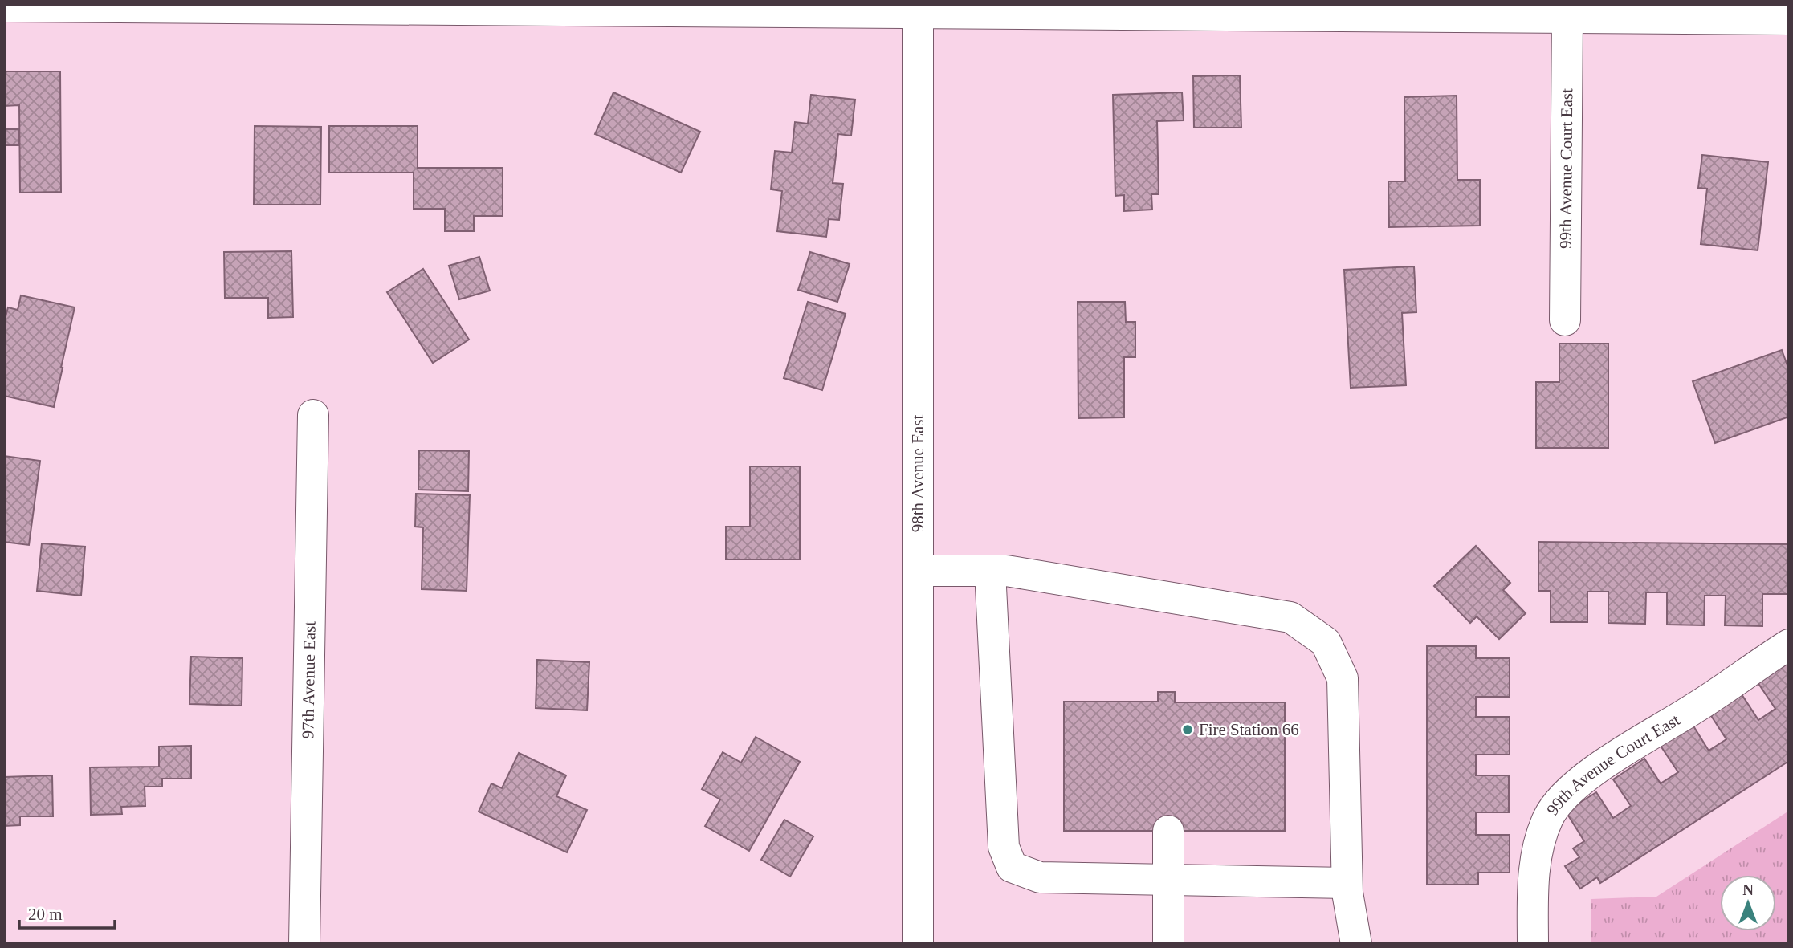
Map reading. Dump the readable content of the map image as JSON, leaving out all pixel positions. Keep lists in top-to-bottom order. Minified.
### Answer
{"streets":{"street":["99th Avenue Court East","98th Avenue East","97th Avenue East"]},"places":["Fire Station 66"],"scale_bar":"20 m","north":"top"}
